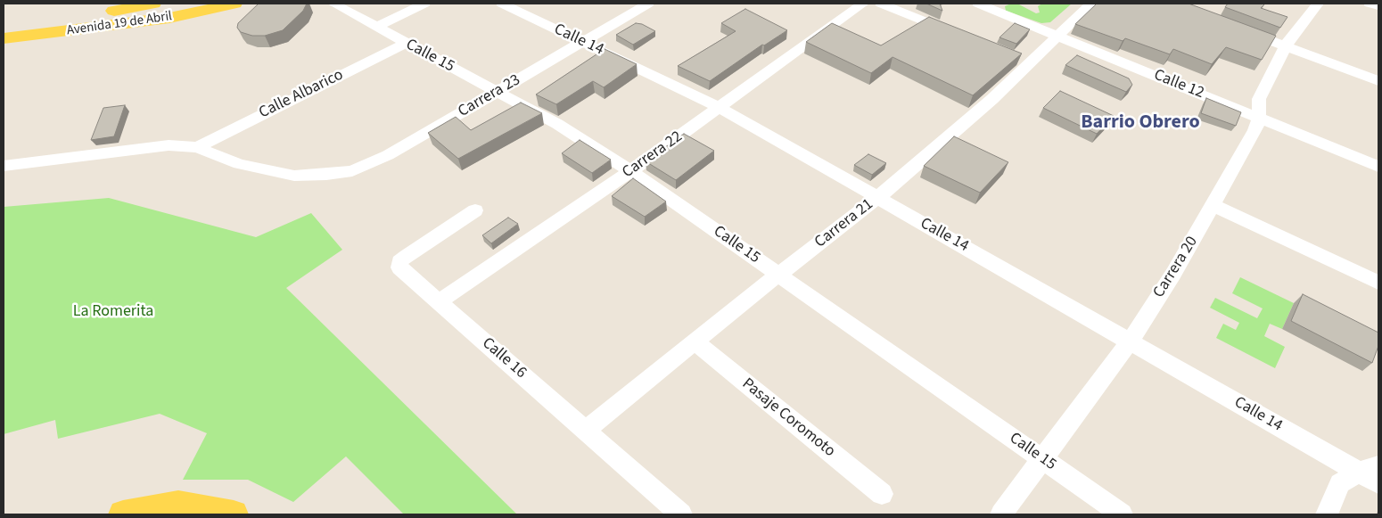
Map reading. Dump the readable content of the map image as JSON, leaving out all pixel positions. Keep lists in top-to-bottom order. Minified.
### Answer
{"streets":{"main road":["Avenida 19 de Abril"],"street":["Calle 14","Calle 15","Calle 12","Calle Albarico","Carrera 23","Carrera 22","Carrera 21","Carrera 20","Calle 16","Pasaje Coromoto"]},"crossings":[["Calle 14","Carrera 23"],["Calle 14","Carrera 22"],["Calle 14","Carrera 21"],["Calle 14","Carrera 20"],["Calle 15","Calle Albarico"],["Calle 15","Carrera 23"],["Calle 15","Carrera 22"],["Calle 15","Carrera 21"],["Calle 15","Carrera 20"],["Calle 12","Carrera 21"],["Calle 12","Carrera 20"],["Calle Albarico","Carrera 23"],["Carrera 22","Calle 16"],["Carrera 21","Calle 16"],["Carrera 21","Pasaje Coromoto"]],"districts":["Barrio Obrero"],"parks":["La Romerita"]}
